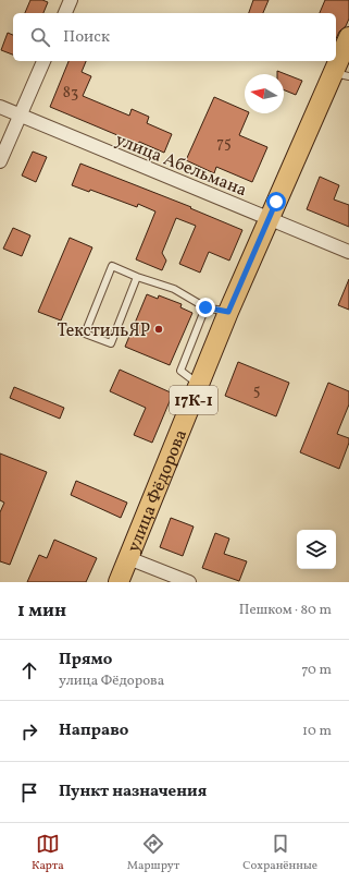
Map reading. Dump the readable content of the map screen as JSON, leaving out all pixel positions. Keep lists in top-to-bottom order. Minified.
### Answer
{"streets":{"main road":["17К-1","улица Фёдорова"],"street":["улица Абельмана"]},"crossings":[["улица Абельмана","улица Фёдорова"]],"places":["ТекстильЯР"],"house_numbers":["83","75","5"],"north":"left","page":{"search":"Поиск","heading":["1 мин","Пешком · 80 m"],"list":[["Прямо","улица Фёдорова","70 m"],["Направо","10 m"],"Пункт назначения"],"nav":["Карта","Маршрут","Сохранённые"]}}
